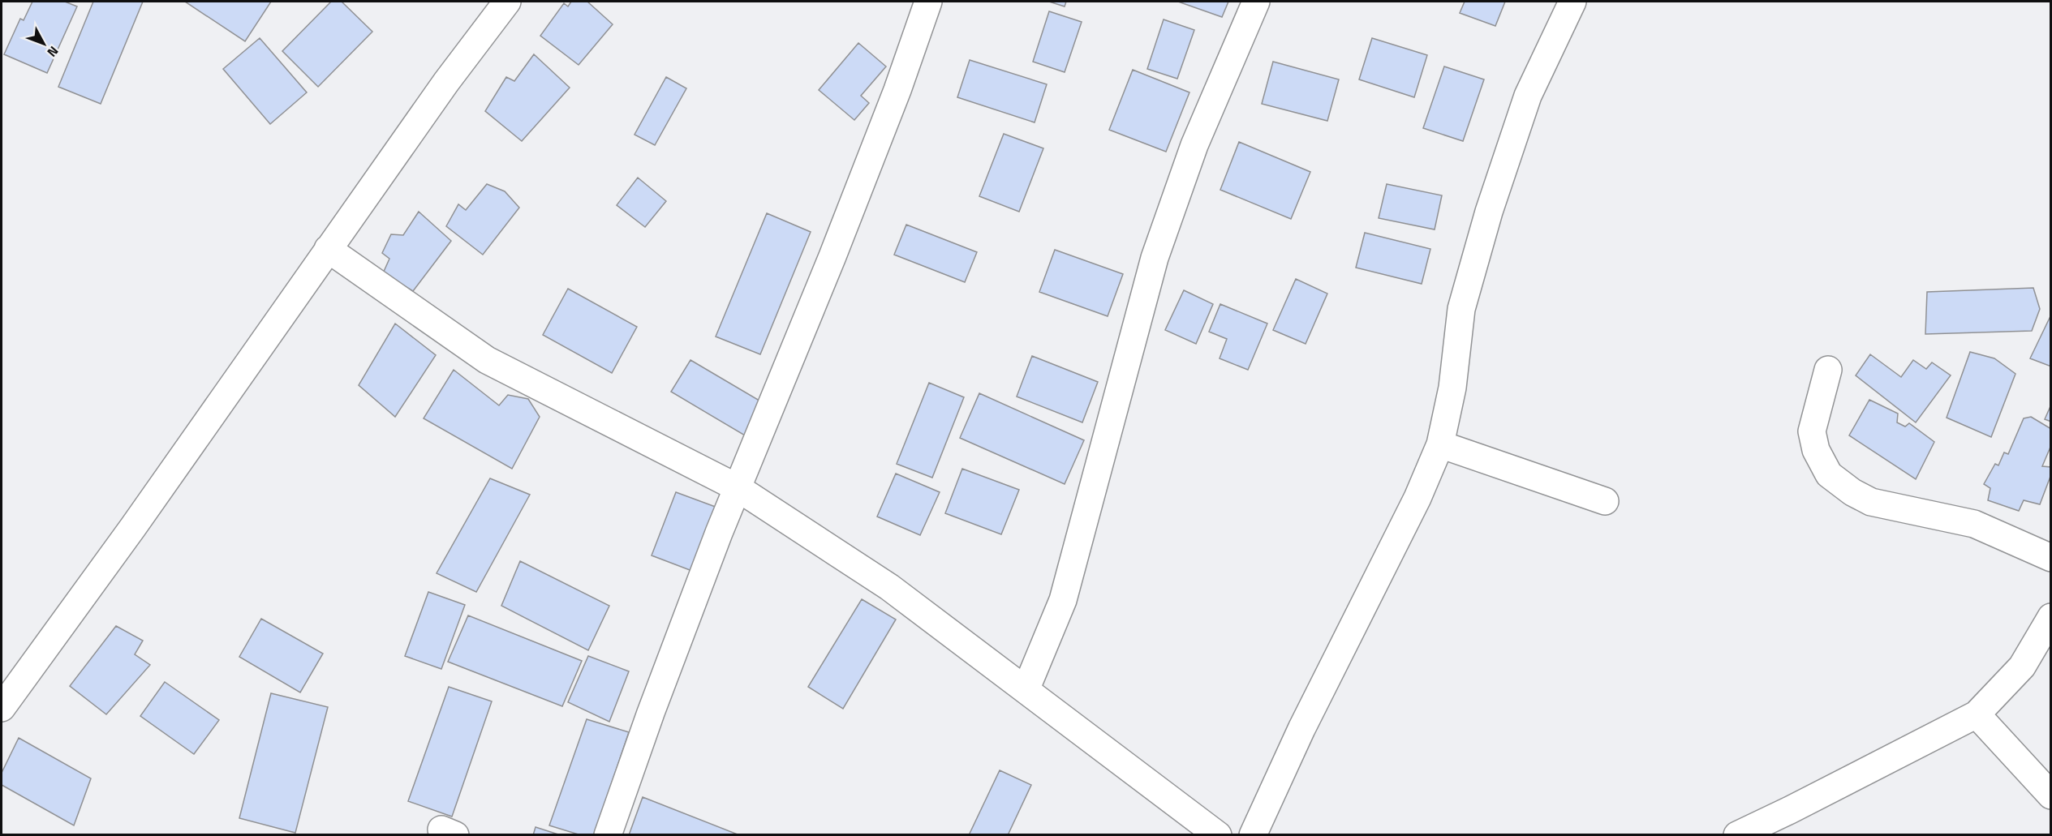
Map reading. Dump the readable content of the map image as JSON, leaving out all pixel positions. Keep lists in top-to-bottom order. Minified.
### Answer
{"north":"bottom right"}
